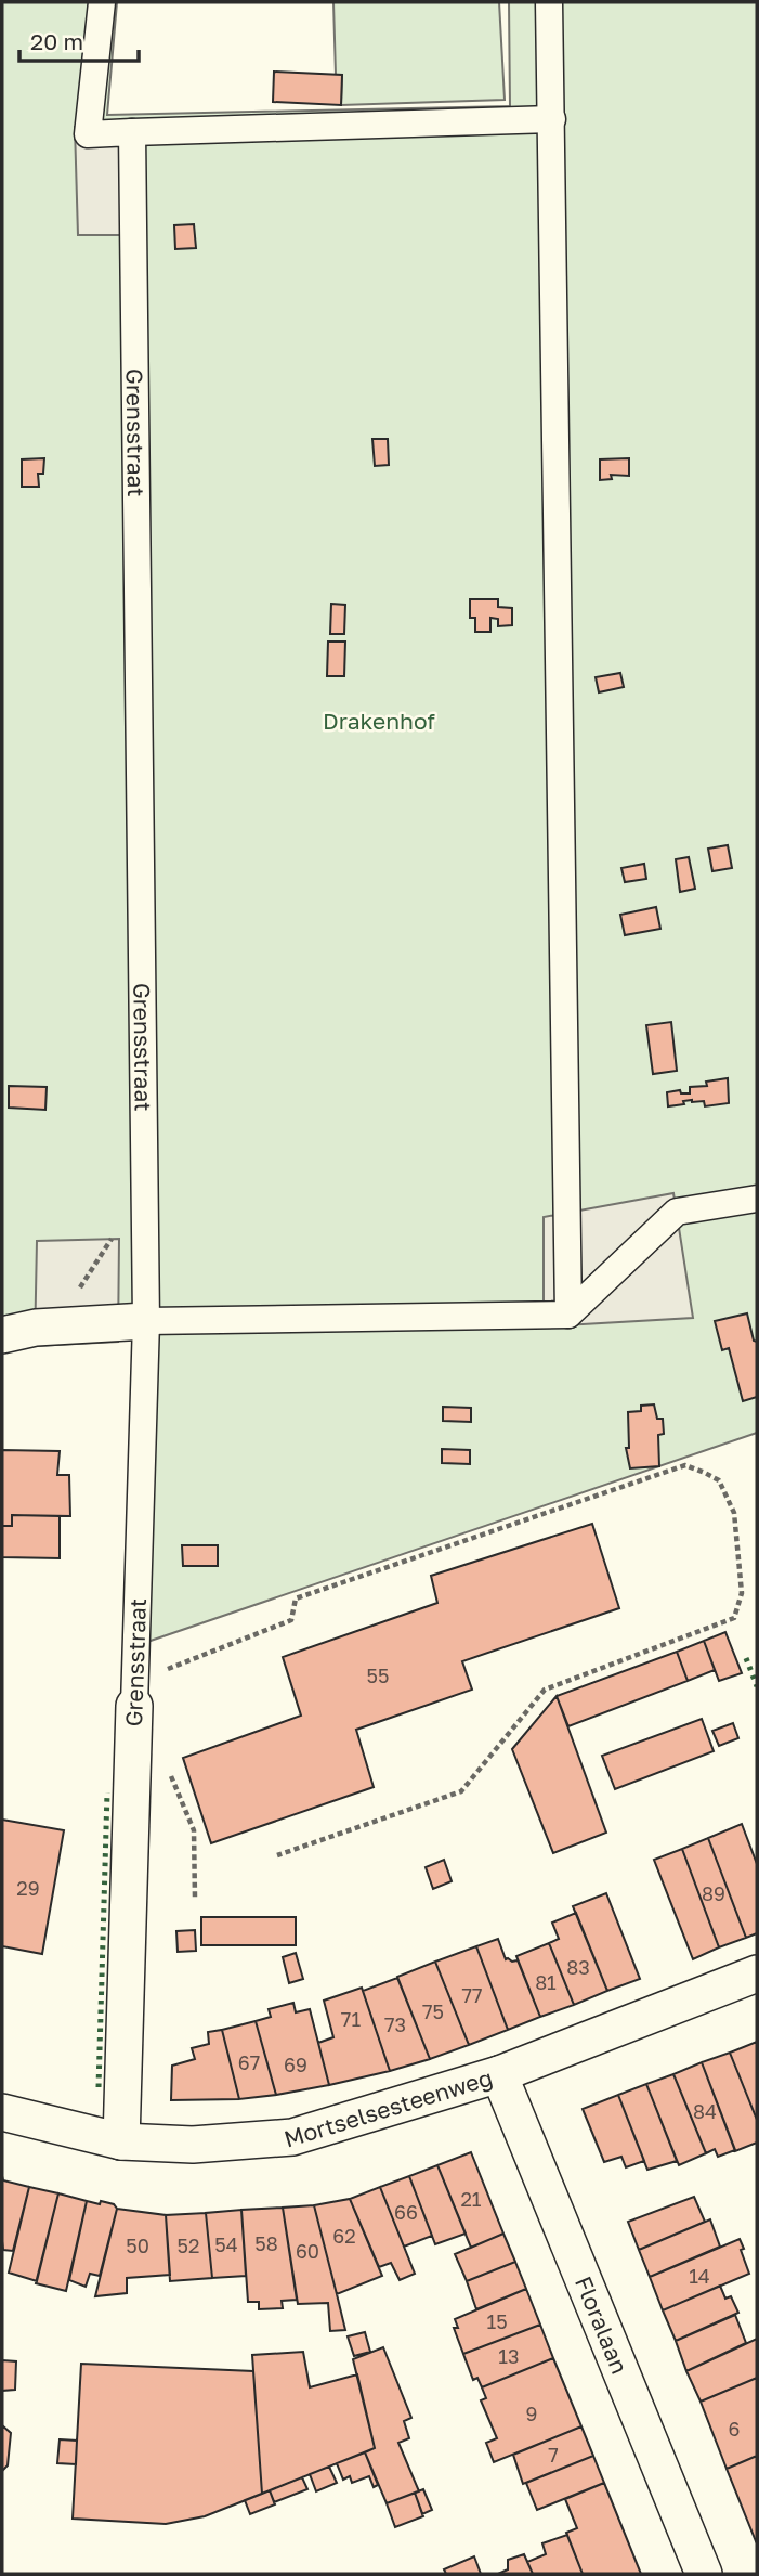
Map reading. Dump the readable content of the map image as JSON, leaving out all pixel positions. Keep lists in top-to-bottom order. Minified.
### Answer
{"streets":{"street":["Grensstraat","Mortselsesteenweg","Floralaan"]},"crossings":[["Grensstraat","Mortselsesteenweg"],["Mortselsesteenweg","Floralaan"]],"parks":["Drakenhof"],"house_numbers":["55","29","89","83","81","77","75","71","73","67","69","84","21","66","62","58","54","50","52","60","14","15","13","9","6","7"],"scale_bar":"20 m"}
